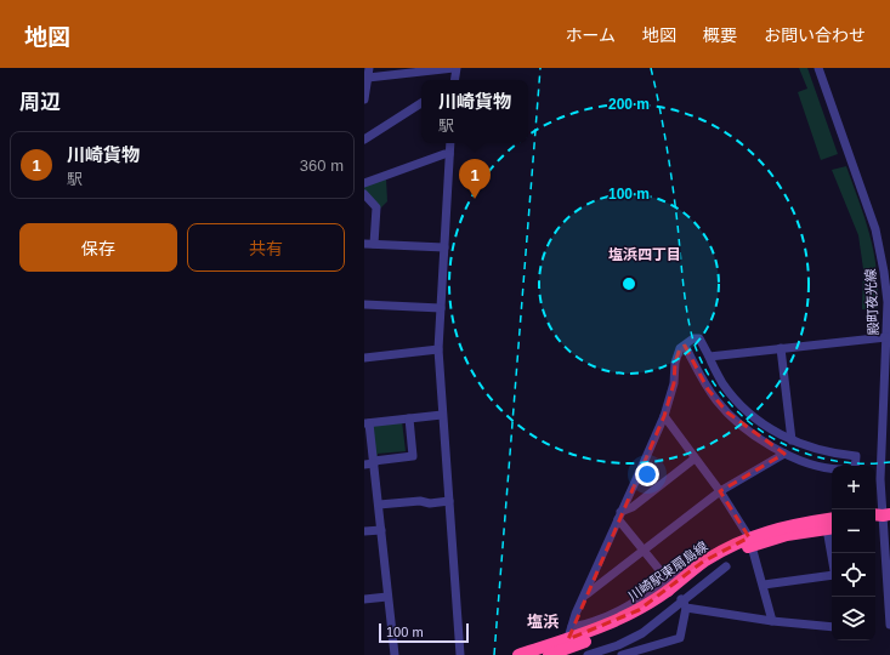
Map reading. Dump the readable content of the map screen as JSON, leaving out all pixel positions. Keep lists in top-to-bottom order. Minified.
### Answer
{"streets":{"highway":["川崎駅東扇島線"],"street":["殿町夜光線"]},"districts":["塩浜四丁目","塩浜"],"scale_bar":"100 m","page":{"header":"地図","nav":["ホーム","地図","概要","お問い合わせ"],"heading":"周辺","popup":["川崎貨物","駅"],"list":[{"mark":"1","name":"川崎貨物","note":"駅","value":"360 m"}],"pins":"1","buttons":["保存","共有"],"map_buttons":["+","−"],"scale":"100 m"},"rings":["200 m","100 m"]}
